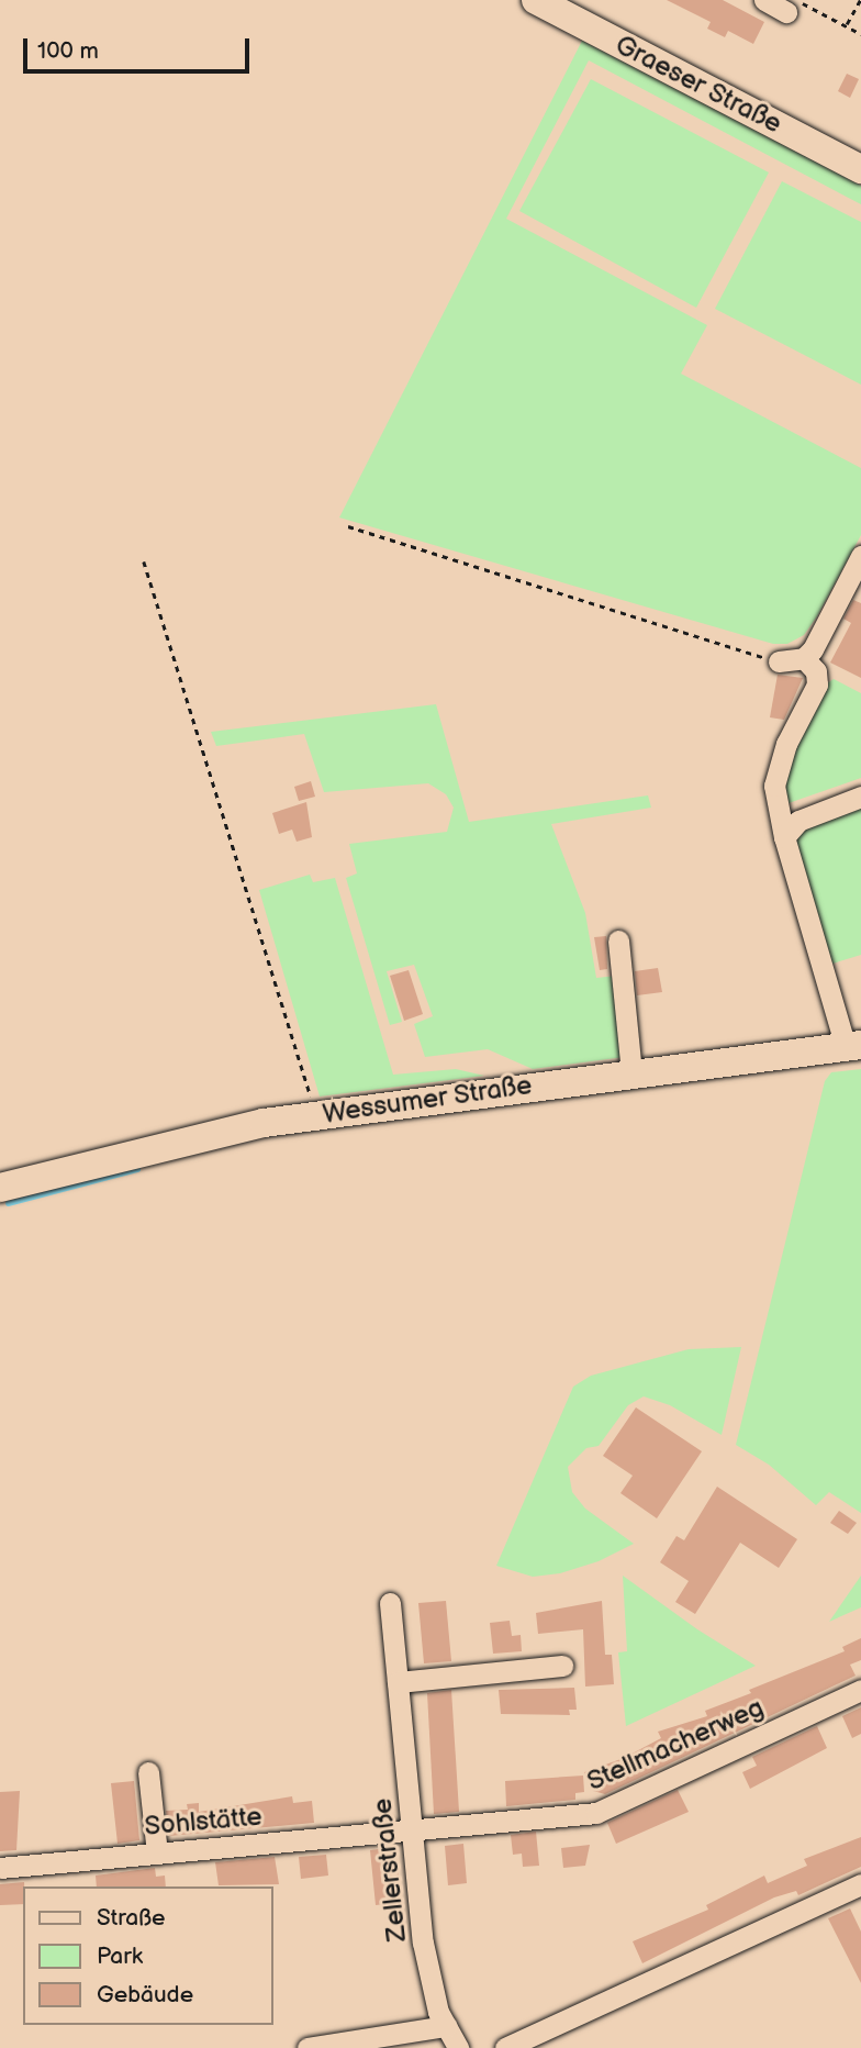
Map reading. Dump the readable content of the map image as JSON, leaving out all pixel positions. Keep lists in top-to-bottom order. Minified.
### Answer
{"streets":{"main road":["Graeser Straße","Wessumer Straße"],"street":["Stellmacherweg","Sohlstätte","Zellerstraße"]},"crossings":[["Stellmacherweg","Sohlstätte"],["Stellmacherweg","Zellerstraße"],["Sohlstätte","Zellerstraße"]],"legend":["Straße","Park","Gebäude"],"scale_bar":"100 m"}
